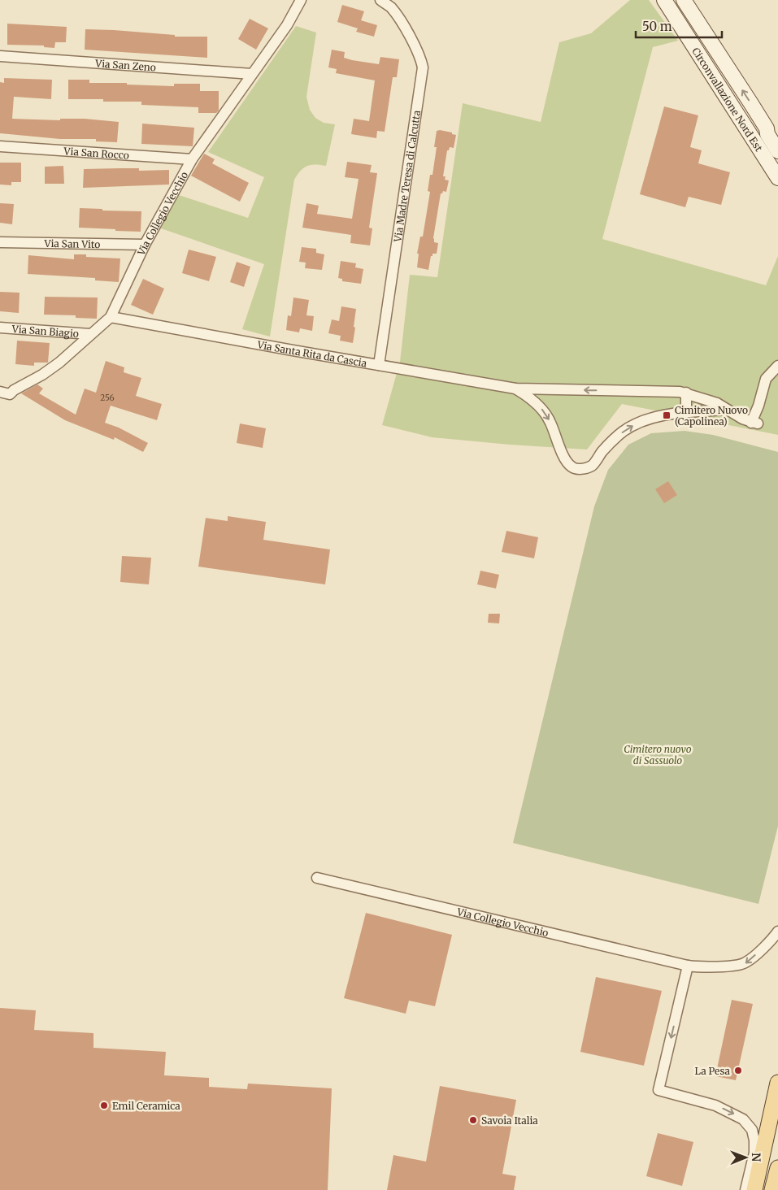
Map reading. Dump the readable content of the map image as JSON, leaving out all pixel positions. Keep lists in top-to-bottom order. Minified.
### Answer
{"streets":{"main road":["Circonvallazione Nord Est"],"street":["Via San Zeno","Via San Rocco","Via Madre Teresa di Calcutta","Via Collegio Vecchio","Via San Vito","Via San Biagio","Via Santa Rita da Cascia"]},"crossings":[["Via San Zeno","Via Collegio Vecchio"],["Via San Rocco","Via Collegio Vecchio"],["Via Madre Teresa di Calcutta","Via Santa Rita da Cascia"],["Via Collegio Vecchio","Via San Vito"],["Via Collegio Vecchio","Via San Biagio"],["Via Collegio Vecchio","Via Santa Rita da Cascia"]],"parks":["Cimitero nuovo di Sassuolo"],"places":{"transit":["Cimitero Nuovo (Capolinea)"],"other":["La Pesa","Emil Ceramica","Savoia Italia"]},"house_numbers":["256"],"scale_bar":"50 m","north":"right"}
